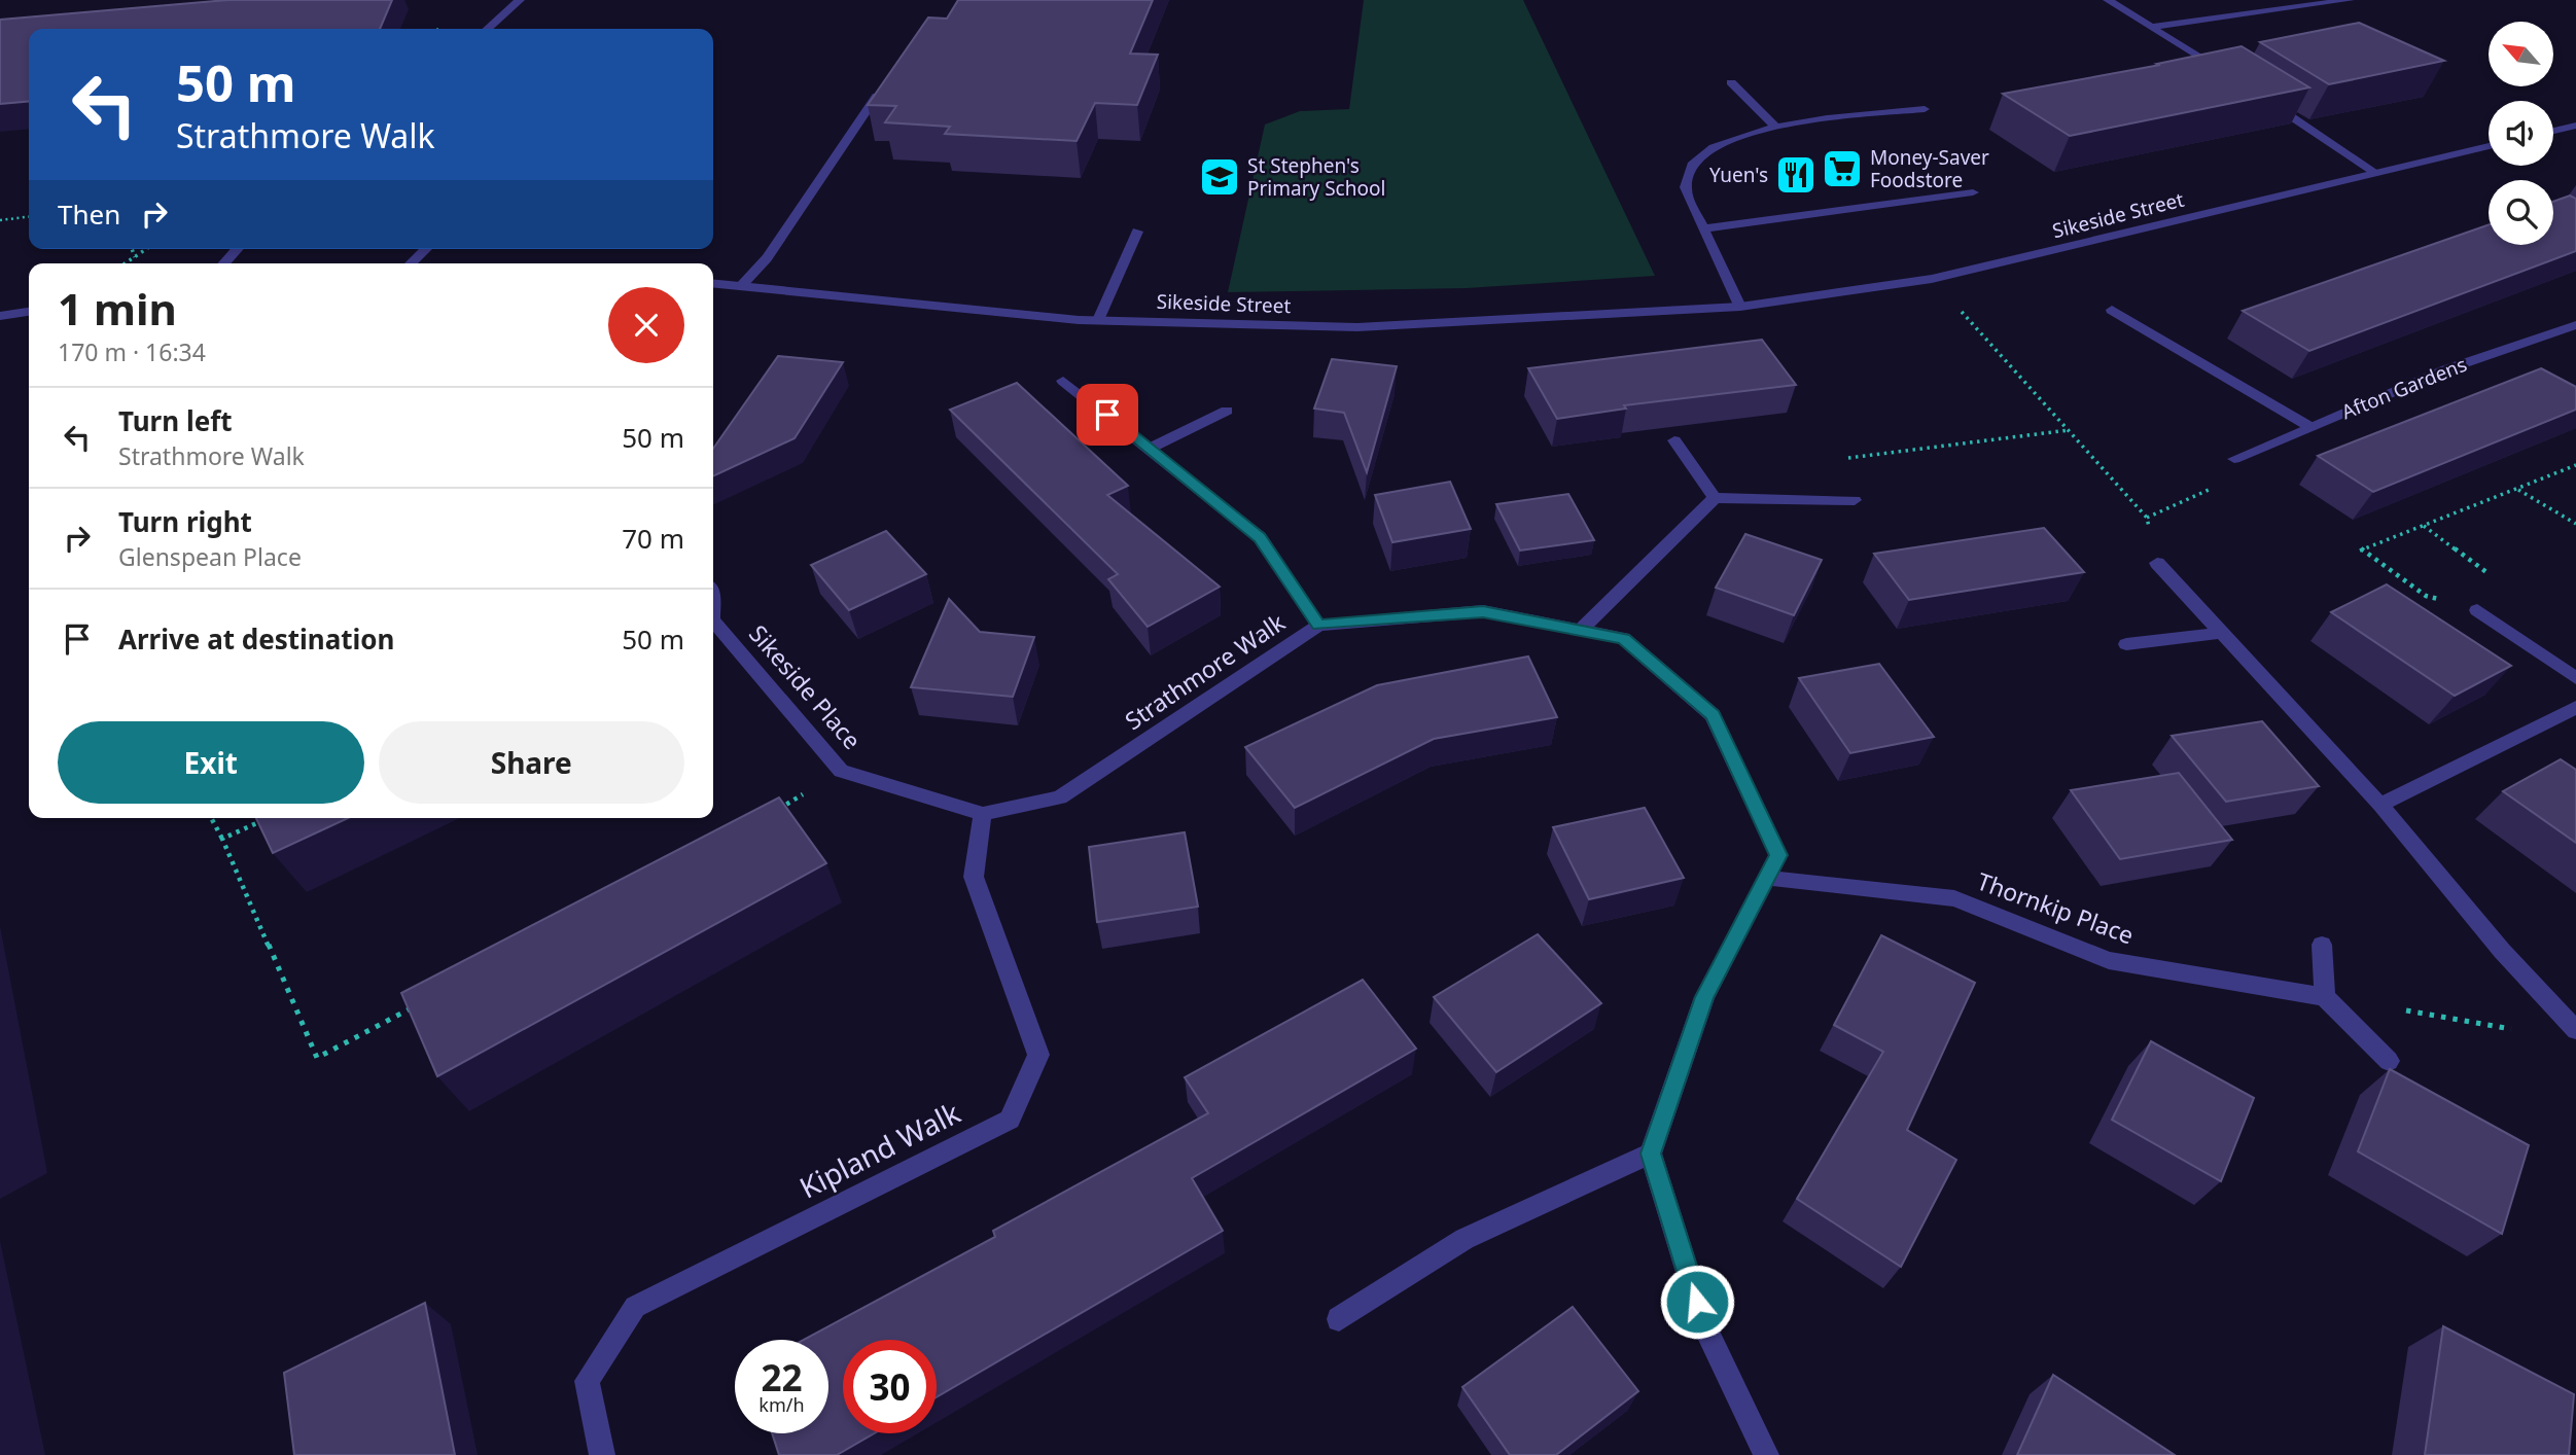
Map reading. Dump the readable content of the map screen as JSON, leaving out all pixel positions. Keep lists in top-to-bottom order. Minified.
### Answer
{"streets":{"street":["Sikeside Street","Afton Gardens","Strathmore Walk","Sikeside Place","Thornkip Place","Kipland Walk"]},"crossings":[["Strathmore Walk","Sikeside Place"],["Strathmore Walk","Thornkip Place"],["Strathmore Walk","Kipland Walk"],["Sikeside Place","Kipland Walk"]],"places":{"supermarket":["Money-Saver Foodstore"],"restaurant":["Yuen's"],"school or university":["St Stephen's Primary School"]},"north":"top left","page":{"turn":["50 m","Strathmore Walk"],"then":"Then","heading":["1 min","170 m · 16:34"],"list":[{"name":"Turn left","note":"Strathmore Walk","value":"50 m"},{"name":"Turn right","note":"Glenspean Place","value":"70 m"},{"name":"Arrive at destination","value":"50 m"}],"buttons":["Exit","Share"],"speed":"22 km/h","limit":"30"}}
